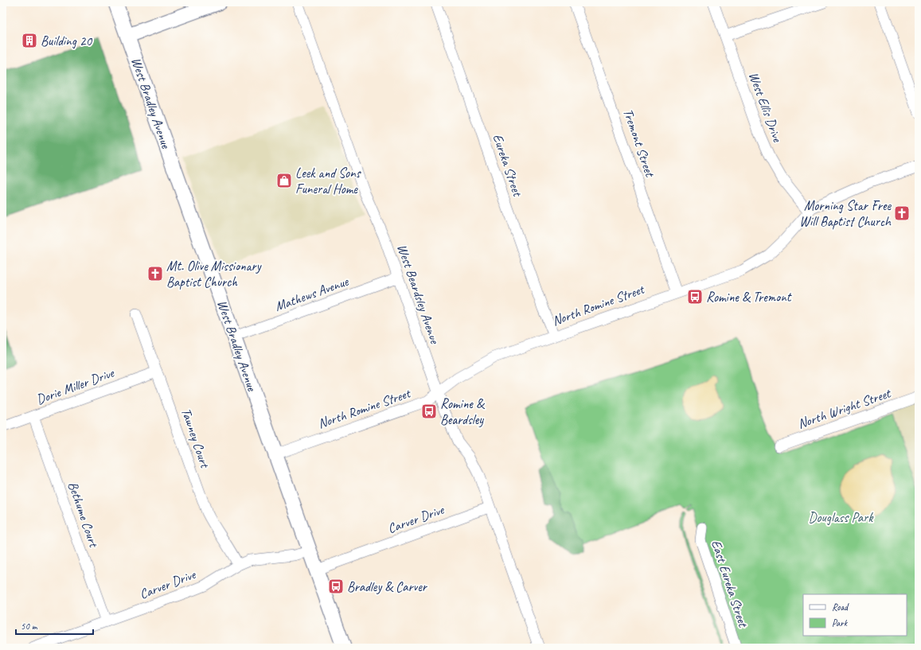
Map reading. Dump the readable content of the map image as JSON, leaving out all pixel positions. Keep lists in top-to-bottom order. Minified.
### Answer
{"streets":{"main road":["West Bradley Avenue"],"street":["West Ellis Drive","Tremont Street","Eureka Street","Mathews Avenue","West Beardsley Avenue","North Romine Street","Dorie Miller Drive","North Wright Street","Tawney Court","Bethume Court","Carver Drive","East Eureka Street"]},"crossings":[["West Bradley Avenue","Mathews Avenue"],["West Bradley Avenue","North Romine Street"],["West Bradley Avenue","Carver Drive"],["West Ellis Drive","North Romine Street"],["Tremont Street","North Romine Street"],["Eureka Street","North Romine Street"],["Mathews Avenue","West Beardsley Avenue"],["West Beardsley Avenue","North Romine Street"],["West Beardsley Avenue","Carver Drive"],["Dorie Miller Drive","Tawney Court"],["Dorie Miller Drive","Bethume Court"],["Tawney Court","Carver Drive"],["Bethume Court","Carver Drive"]],"parks":["Douglass Park"],"places":{"building":["Building 20"],"shop":["Leek and Sons Funeral Home"],"church":["Morning Star Free Will Baptist Church","Mt. Olive Missionary Baptist Church"],"bus stop":["Romine & Tremont","Romine & Beardsley","Bradley & Carver"]},"legend":["Road","Park"],"scale_bar":"50 m"}
